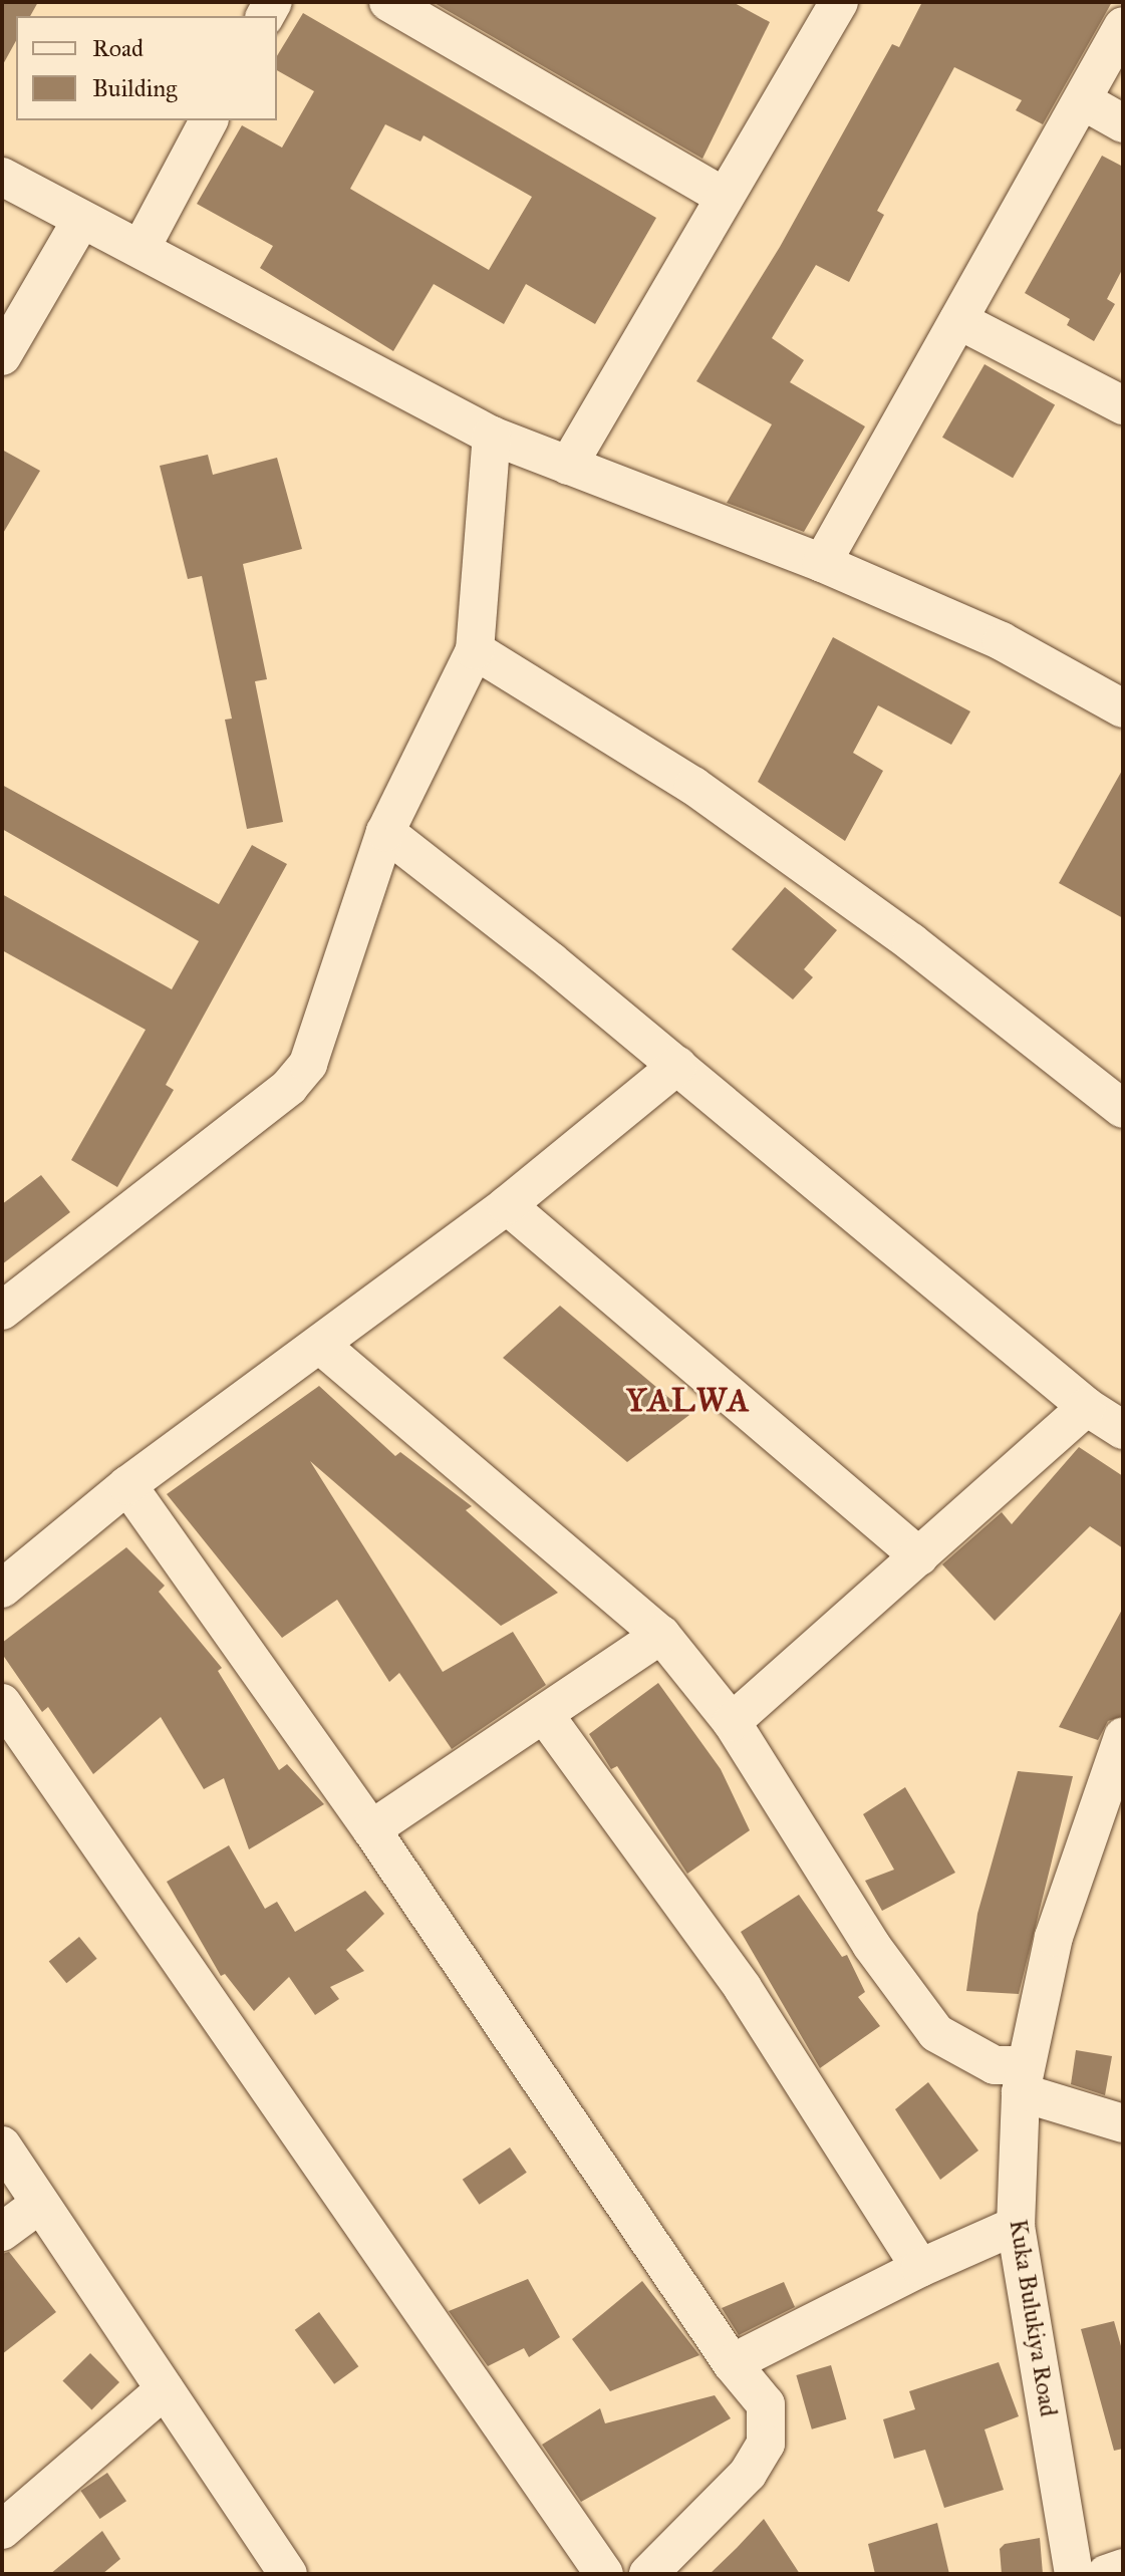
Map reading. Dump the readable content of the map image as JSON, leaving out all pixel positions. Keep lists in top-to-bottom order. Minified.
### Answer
{"streets":{"street":["Kuka Bulukiya Road"]},"districts":["YALWA"],"legend":["Road","Building"]}
